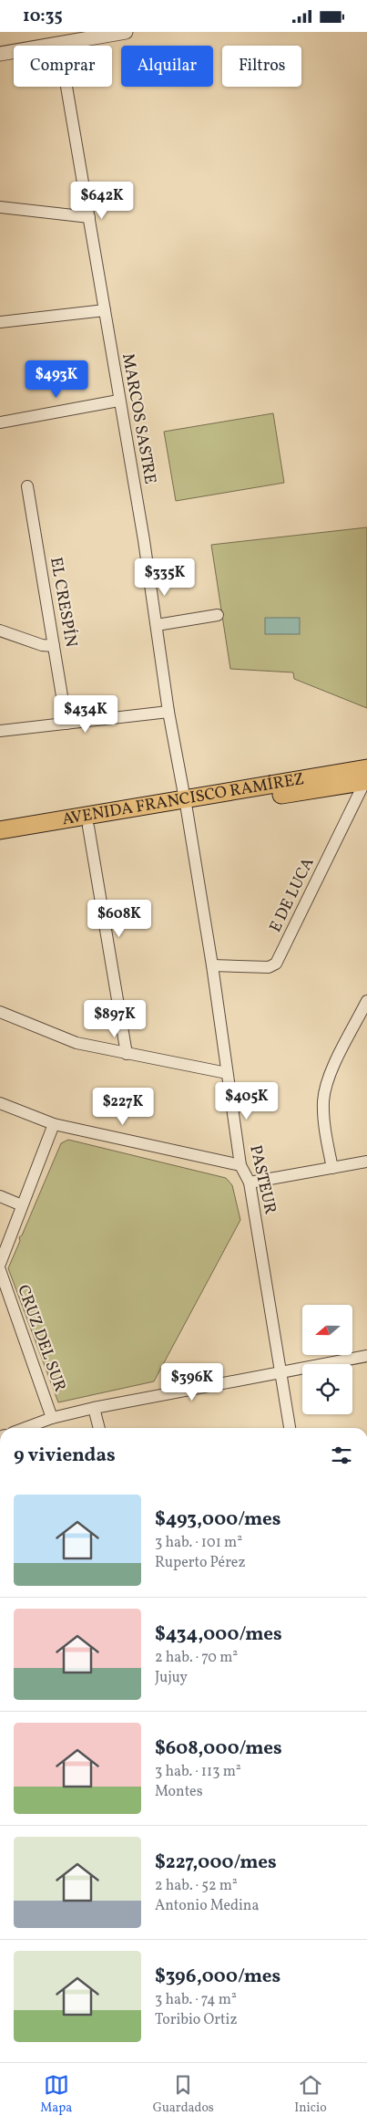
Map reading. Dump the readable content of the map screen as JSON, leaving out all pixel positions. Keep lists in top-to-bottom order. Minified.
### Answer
{"streets":{"main road":["AVENIDA FRANCISCO RAMÍREZ"],"street":["MARCOS SASTRE","EL CRESPÍN","E DE LUCA","PASTEUR","CRUZ DEL SUR"]},"crossings":[["MARCOS SASTRE","AVENIDA FRANCISCO RAMÍREZ"],["MARCOS SASTRE","PASTEUR"],["AVENIDA FRANCISCO RAMÍREZ","E DE LUCA"],["AVENIDA FRANCISCO RAMÍREZ","PASTEUR"],["E DE LUCA","PASTEUR"]],"north":"left","page":{"status":"10:35","chip":["Comprar","Alquilar","Filtros"],"price":["$642K","$493K","$335K","$434K","$608K","$897K","$405K","$227K","$396K"],"heading":"9 viviendas","list":[{"name":"$493,000/mes","note":"3 hab. · 101 m² · Ruperto Pérez"},{"name":"$434,000/mes","note":"2 hab. · 70 m² · Jujuy"},{"name":"$608,000/mes","note":"3 hab. · 113 m² · Montes"},{"name":"$227,000/mes","note":"2 hab. · 52 m² · Antonio Medina"},{"name":"$396,000/mes","note":"3 hab. · 74 m² · Toribio Ortiz"}],"tabs":["Mapa","Guardados","Inicio"]}}
